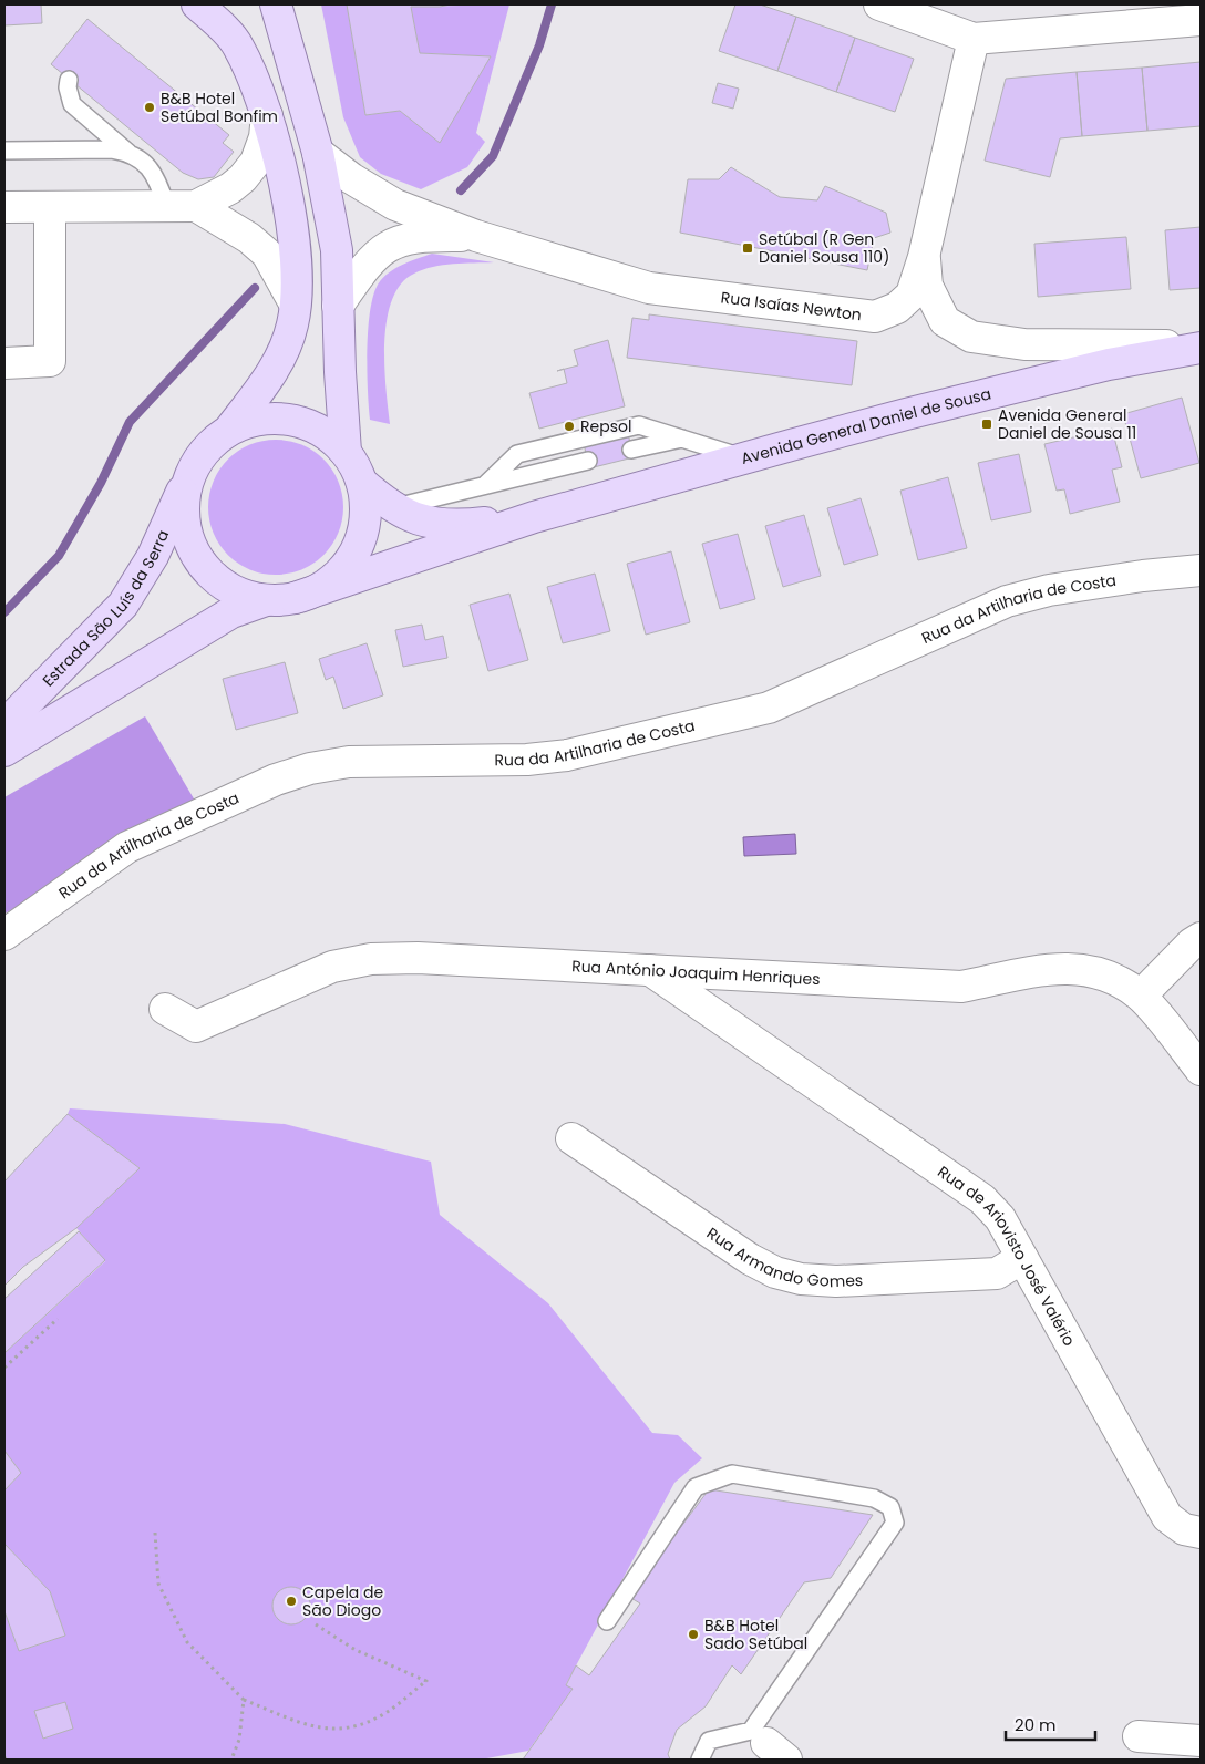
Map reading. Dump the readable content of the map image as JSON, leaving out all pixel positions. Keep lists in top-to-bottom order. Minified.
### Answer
{"streets":{"main road":["Avenida General Daniel de Sousa","Estrada São Luís da Serra"],"street":["Rua Isaías Newton","Rua da Artilharia de Costa","Rua António Joaquim Henriques","Rua Armando Gomes","Rua de Ariovisto José Valério"]},"crossings":[["Rua António Joaquim Henriques","Rua de Ariovisto José Valério"],["Rua Armando Gomes","Rua de Ariovisto José Valério"]],"places":{"other":["B&B Hotel Setúbal Bonfim","Repsol","Capela de São Diogo","B&B Hotel Sado Setúbal"],"transit":["Setúbal (R Gen Daniel Sousa 110)","Avenida General Daniel de Sousa 11"]},"scale_bar":"20 m"}
